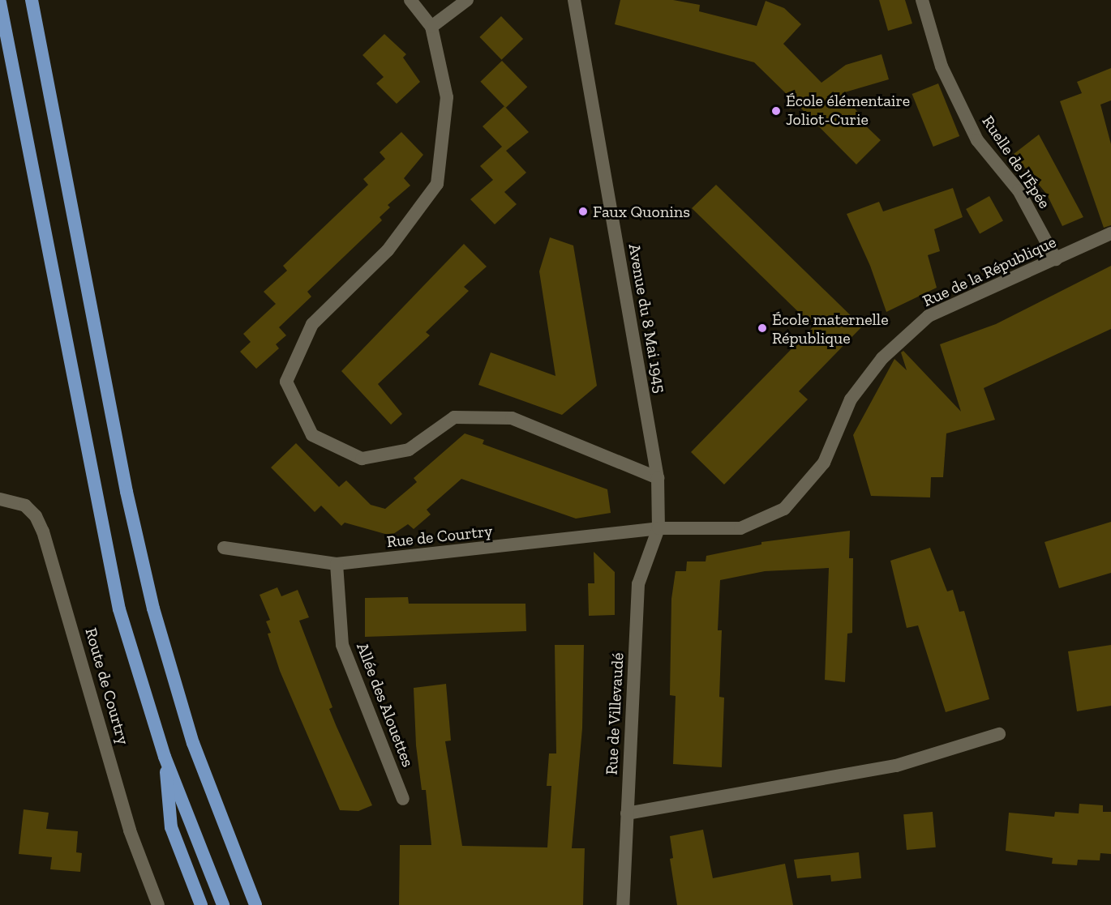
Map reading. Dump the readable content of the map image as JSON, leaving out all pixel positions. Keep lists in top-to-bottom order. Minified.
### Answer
{"streets":{"street":["Ruelle de l'Épée","Rue de la République","Avenue du 8 Mai 1945","Rue de Courtry","Route de Courtry","Allée des Alouettes","Rue de Villevaudé"]},"crossings":[["Ruelle de l'Épée","Rue de la République"],["Rue de la République","Avenue du 8 Mai 1945"],["Rue de la République","Rue de Courtry"],["Rue de la République","Rue de Villevaudé"],["Avenue du 8 Mai 1945","Rue de Courtry"],["Avenue du 8 Mai 1945","Rue de Villevaudé"],["Rue de Courtry","Allée des Alouettes"],["Rue de Courtry","Rue de Villevaudé"]],"places":["École élémentaire Joliot-Curie","Faux Quonins","École maternelle République"]}
